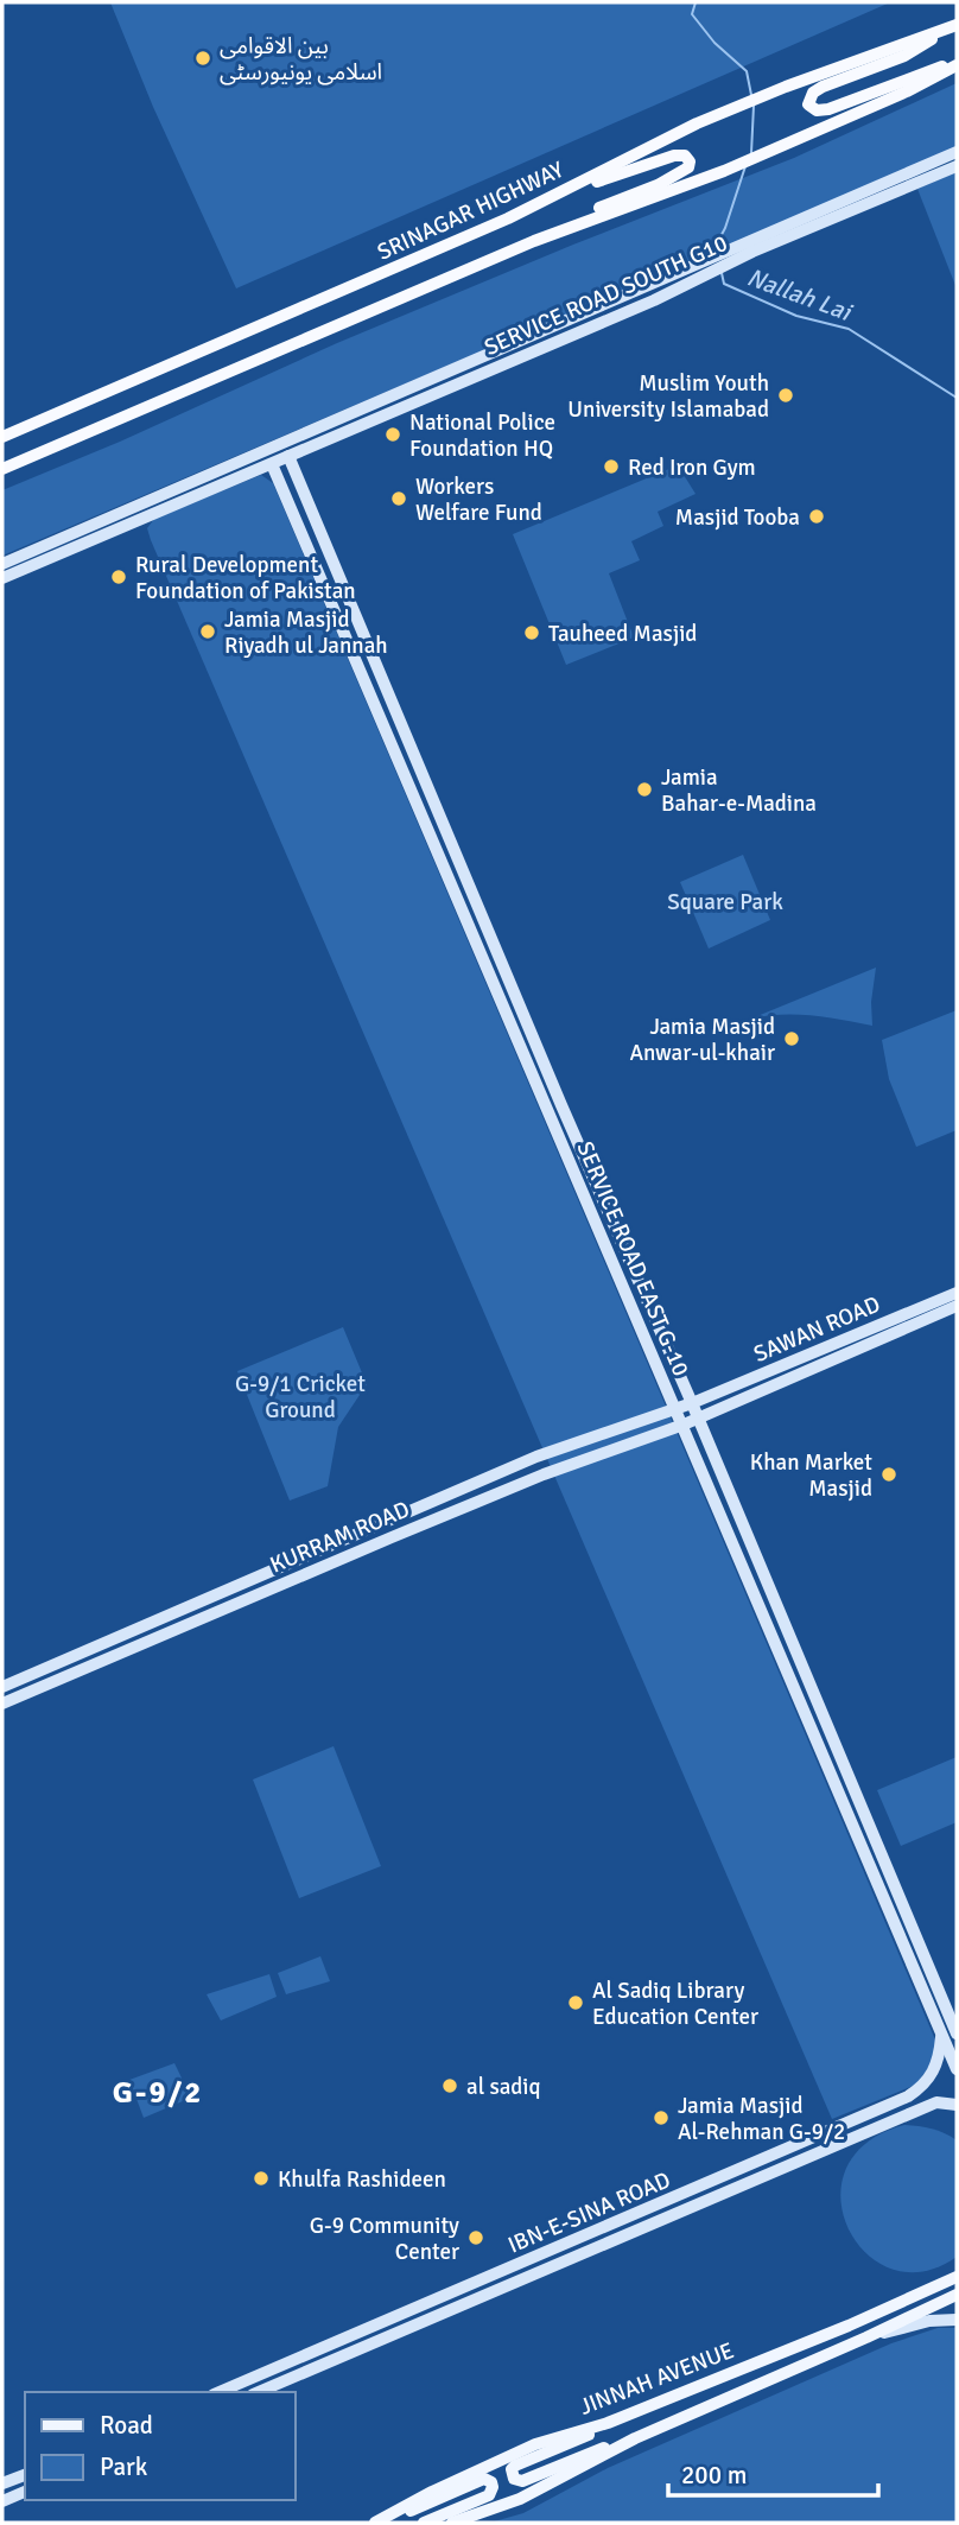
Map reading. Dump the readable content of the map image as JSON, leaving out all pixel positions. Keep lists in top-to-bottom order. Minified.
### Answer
{"streets":{"highway":["SRINAGAR HIGHWAY"],"main road":["SERVICE ROAD SOUTH G10","SERVICE ROAD EAST G-10","SAWAN ROAD","KURRAM ROAD","IBN-E-SINA ROAD","JINNAH AVENUE"]},"crossings":[["SERVICE ROAD SOUTH G10","SERVICE ROAD EAST G-10"],["SERVICE ROAD EAST G-10","SAWAN ROAD"],["SERVICE ROAD EAST G-10","KURRAM ROAD"],["SERVICE ROAD EAST G-10","IBN-E-SINA ROAD"],["SAWAN ROAD","KURRAM ROAD"]],"districts":["G-9/2"],"water":["Nallah Lai"],"parks":["Square Park","G-9/1 Cricket Ground"],"places":["بین الاقوامی اسلامی یونیورسٹی","Muslim Youth University Islamabad","National Police Foundation HQ","Red Iron Gym","Workers Welfare Fund","Masjid Tooba","Rural Development Foundation of Pakistan","Jamia Masjid Riyadh ul Jannah","Tauheed Masjid","Jamia Bahar-e-Madina","Jamia Masjid Anwar-ul-khair","Khan Market Masjid","Al Sadiq Library Education Center","al sadiq","Jamia Masjid Al-Rehman G-9/2","Khulfa Rashideen","G-9 Community Center"],"legend":["Road","Park"],"scale_bar":"200 m"}
